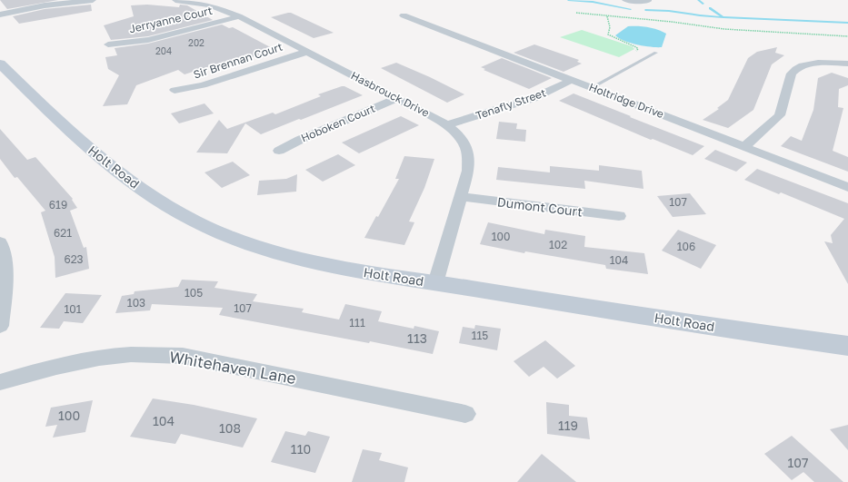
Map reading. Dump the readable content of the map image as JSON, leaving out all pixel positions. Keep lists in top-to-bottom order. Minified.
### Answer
{"streets":{"street":["Jerryanne Court","Sir Brennan Court","Hasbrouck Drive","Holtridge Drive","Tenafly Street","Hoboken Court","Holt Road","Dumont Court","Whitehaven Lane"]},"crossings":[["Jerryanne Court","Hasbrouck Drive"],["Sir Brennan Court","Hasbrouck Drive"],["Hasbrouck Drive","Tenafly Street"],["Hasbrouck Drive","Hoboken Court"],["Hasbrouck Drive","Holt Road"],["Hasbrouck Drive","Dumont Court"],["Holtridge Drive","Tenafly Street"]],"house_numbers":["202","204","107","619","621","100","102","106","623","104","105","103","107","101","111","115","113","100","104","119","108","110","107"]}
